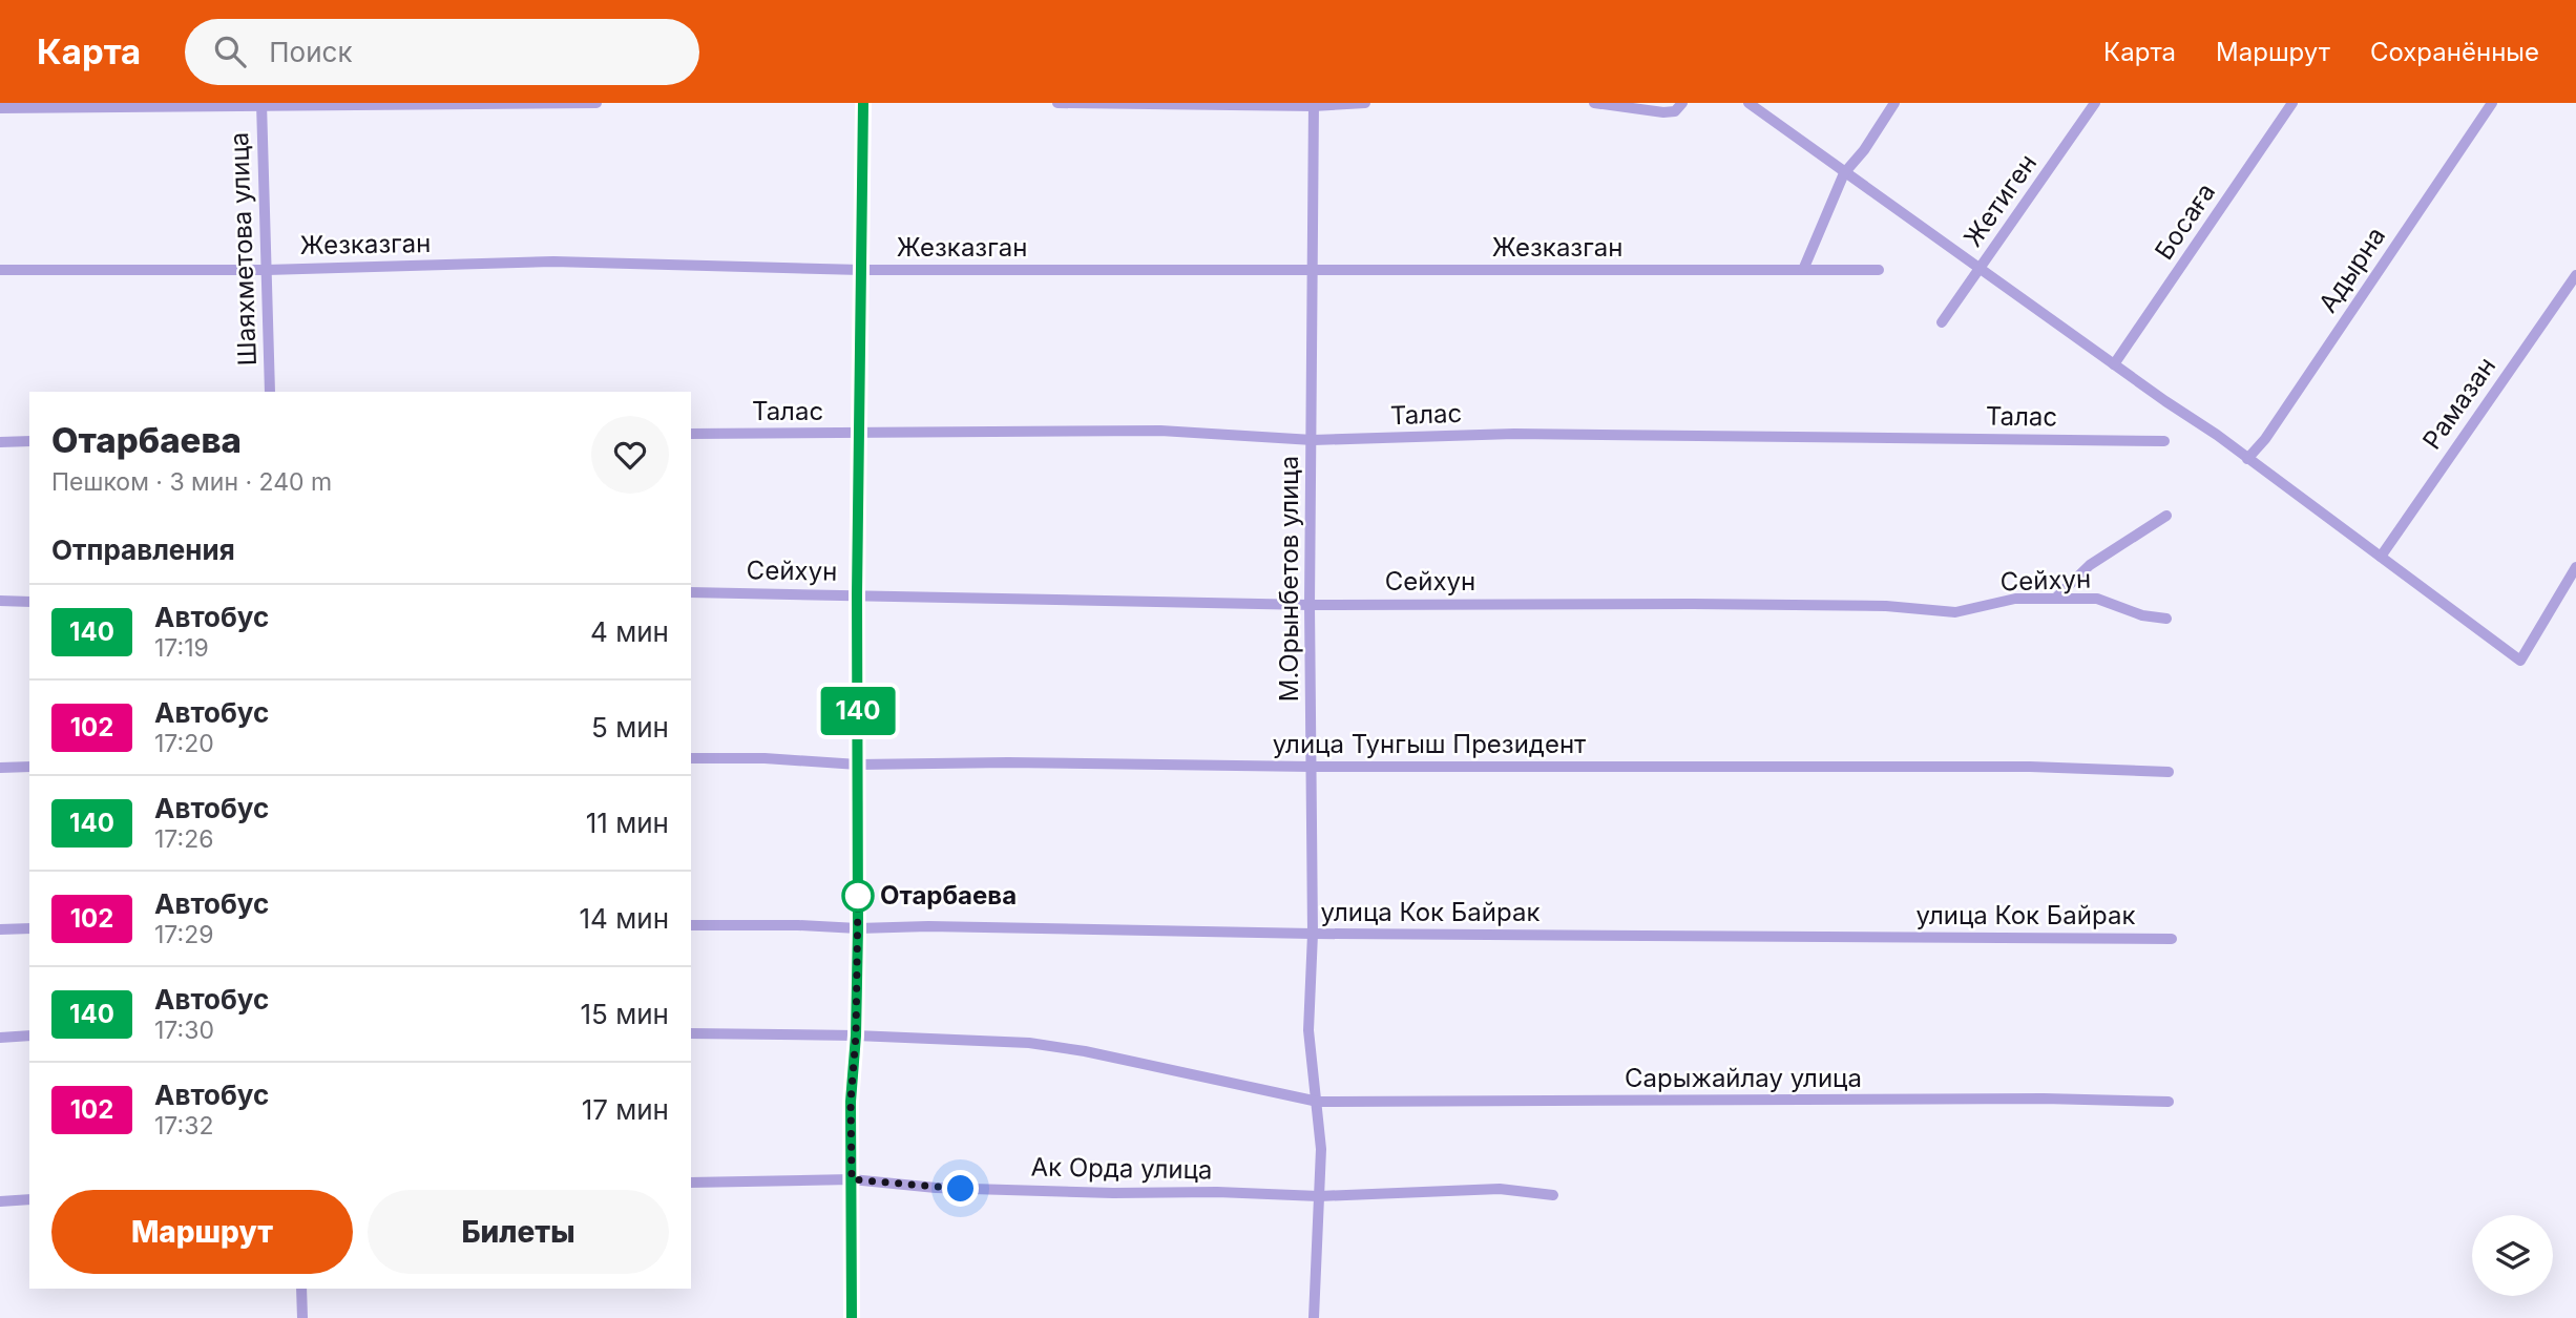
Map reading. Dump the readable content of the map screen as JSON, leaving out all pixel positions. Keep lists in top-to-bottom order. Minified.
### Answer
{"streets":{"street":["Жетиген","Босаға","Жезказган","Шаяхметова улица","Адырна","Рамазан","Талас","Сейхун","М.Орынбетов улица","улица Тунгыш Президент","улица Кок Байрак","Сарыжайлау улица","Ак Орда улица"]},"crossings":[["Жезказган","Шаяхметова улица"],["Жезказган","М.Орынбетов улица"],["Талас","М.Орынбетов улица"],["Сейхун","М.Орынбетов улица"],["М.Орынбетов улица","улица Тунгыш Президент"],["М.Орынбетов улица","улица Кок Байрак"],["М.Орынбетов улица","Сарыжайлау улица"],["М.Орынбетов улица","Ак Орда улица"]],"places":["Отарбаева"],"lines":["bus line 140"],"page":{"header":"Карта","search":"Поиск","nav":["Карта","Маршрут","Сохранённые"],"on_map":"140","heading":[["Отарбаева","Пешком · 3 мин · 240 m"],"Отправления"],"list":[{"mark":"140","name":"Автобус","note":"17:19","value":"4 мин"},{"mark":"102","name":"Автобус","note":"17:20","value":"5 мин"},{"mark":"140","name":"Автобус","note":"17:26","value":"11 мин"},{"mark":"102","name":"Автобус","note":"17:29","value":"14 мин"},{"mark":"140","name":"Автобус","note":"17:30","value":"15 мин"},{"mark":"102","name":"Автобус","note":"17:32","value":"17 мин"}],"buttons":["Маршрут","Билеты"]}}
